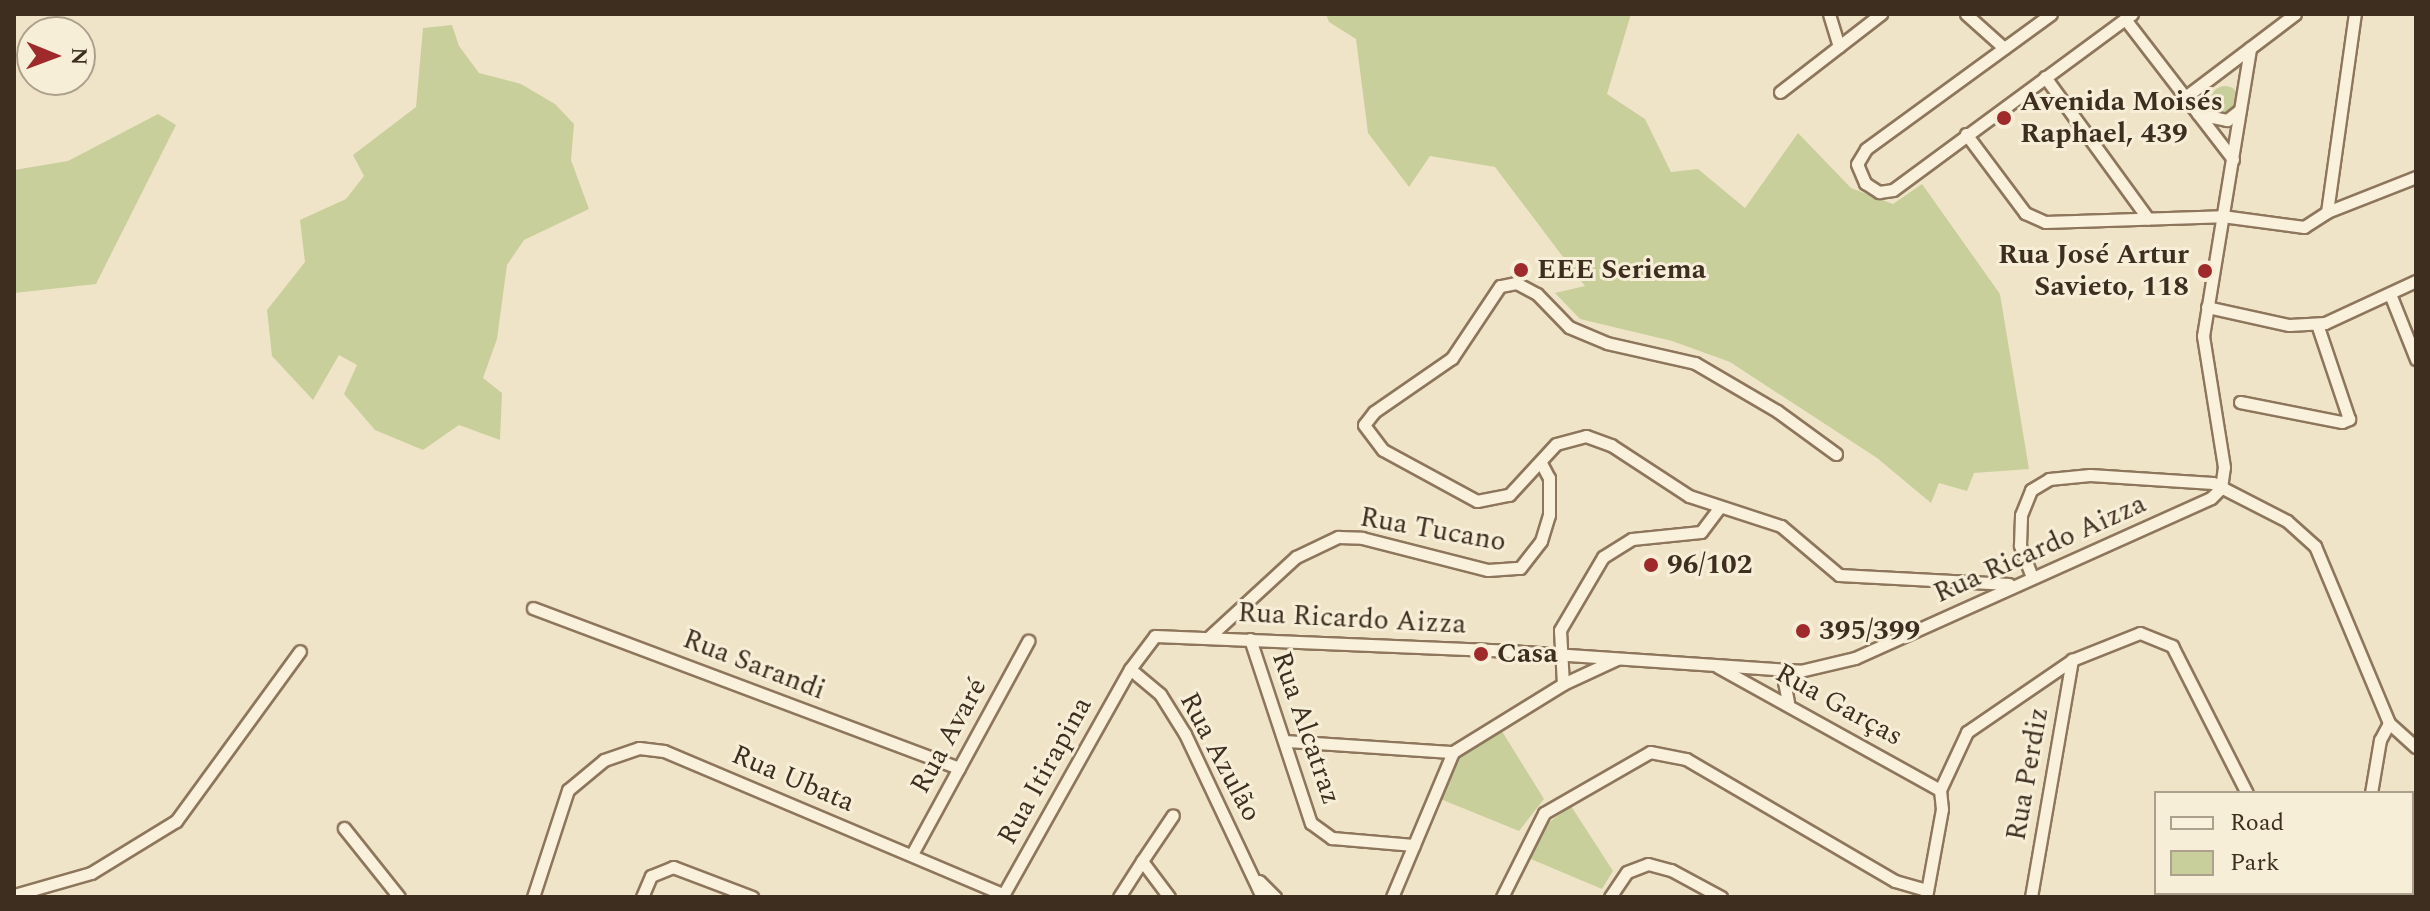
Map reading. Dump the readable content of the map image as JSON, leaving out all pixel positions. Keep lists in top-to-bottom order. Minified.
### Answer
{"streets":{"street":["Rua Tucano","Rua Ricardo Aizza","Rua Sarandi","Rua Garças","Rua Alcatraz","Rua Avaré","Rua Azulão","Rua Itirapina","Rua Perdiz","Rua Ubata"]},"crossings":[["Rua Tucano","Rua Ricardo Aizza"],["Rua Ricardo Aizza","Rua Garças"],["Rua Ricardo Aizza","Rua Alcatraz"],["Rua Ricardo Aizza","Rua Azulão"],["Rua Ricardo Aizza","Rua Itirapina"],["Rua Sarandi","Rua Avaré"],["Rua Avaré","Rua Ubata"],["Rua Azulão","Rua Itirapina"],["Rua Itirapina","Rua Ubata"]],"places":["Avenida Moisés Raphael, 439","EEE Seriema","Rua José Artur Savieto, 118","96/102","395/399","Casa"],"legend":["Road","Park"],"north":"right"}
